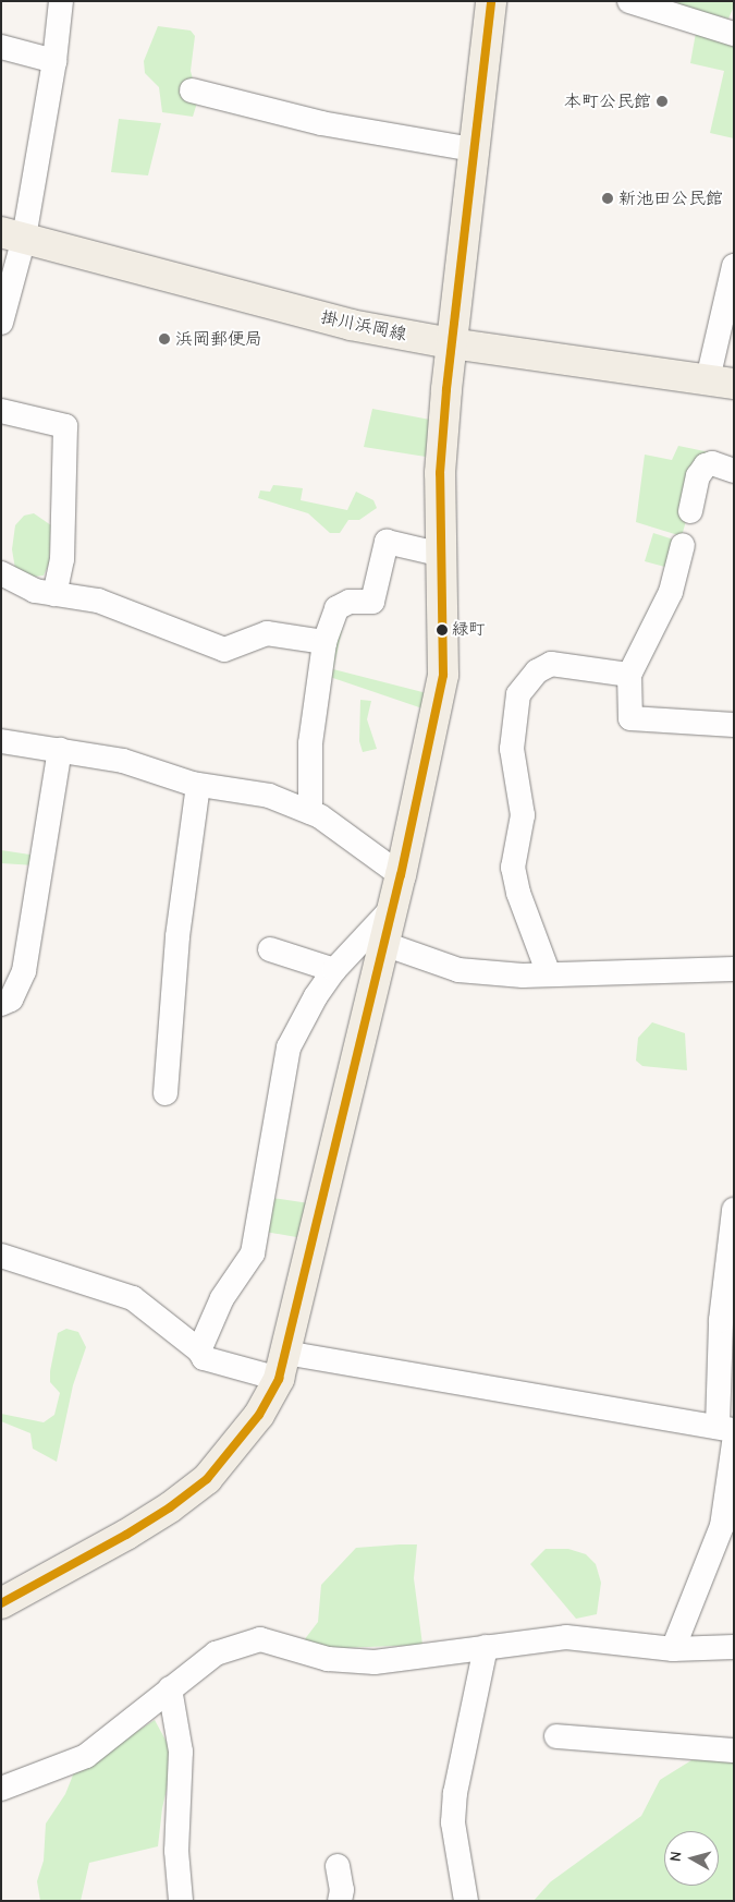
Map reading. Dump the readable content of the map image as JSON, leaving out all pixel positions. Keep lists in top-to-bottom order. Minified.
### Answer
{"streets":{"main road":["掛川浜岡線"]},"places":["本町公民館","新池田公民館","浜岡郵便局","緑町"],"north":"left"}
